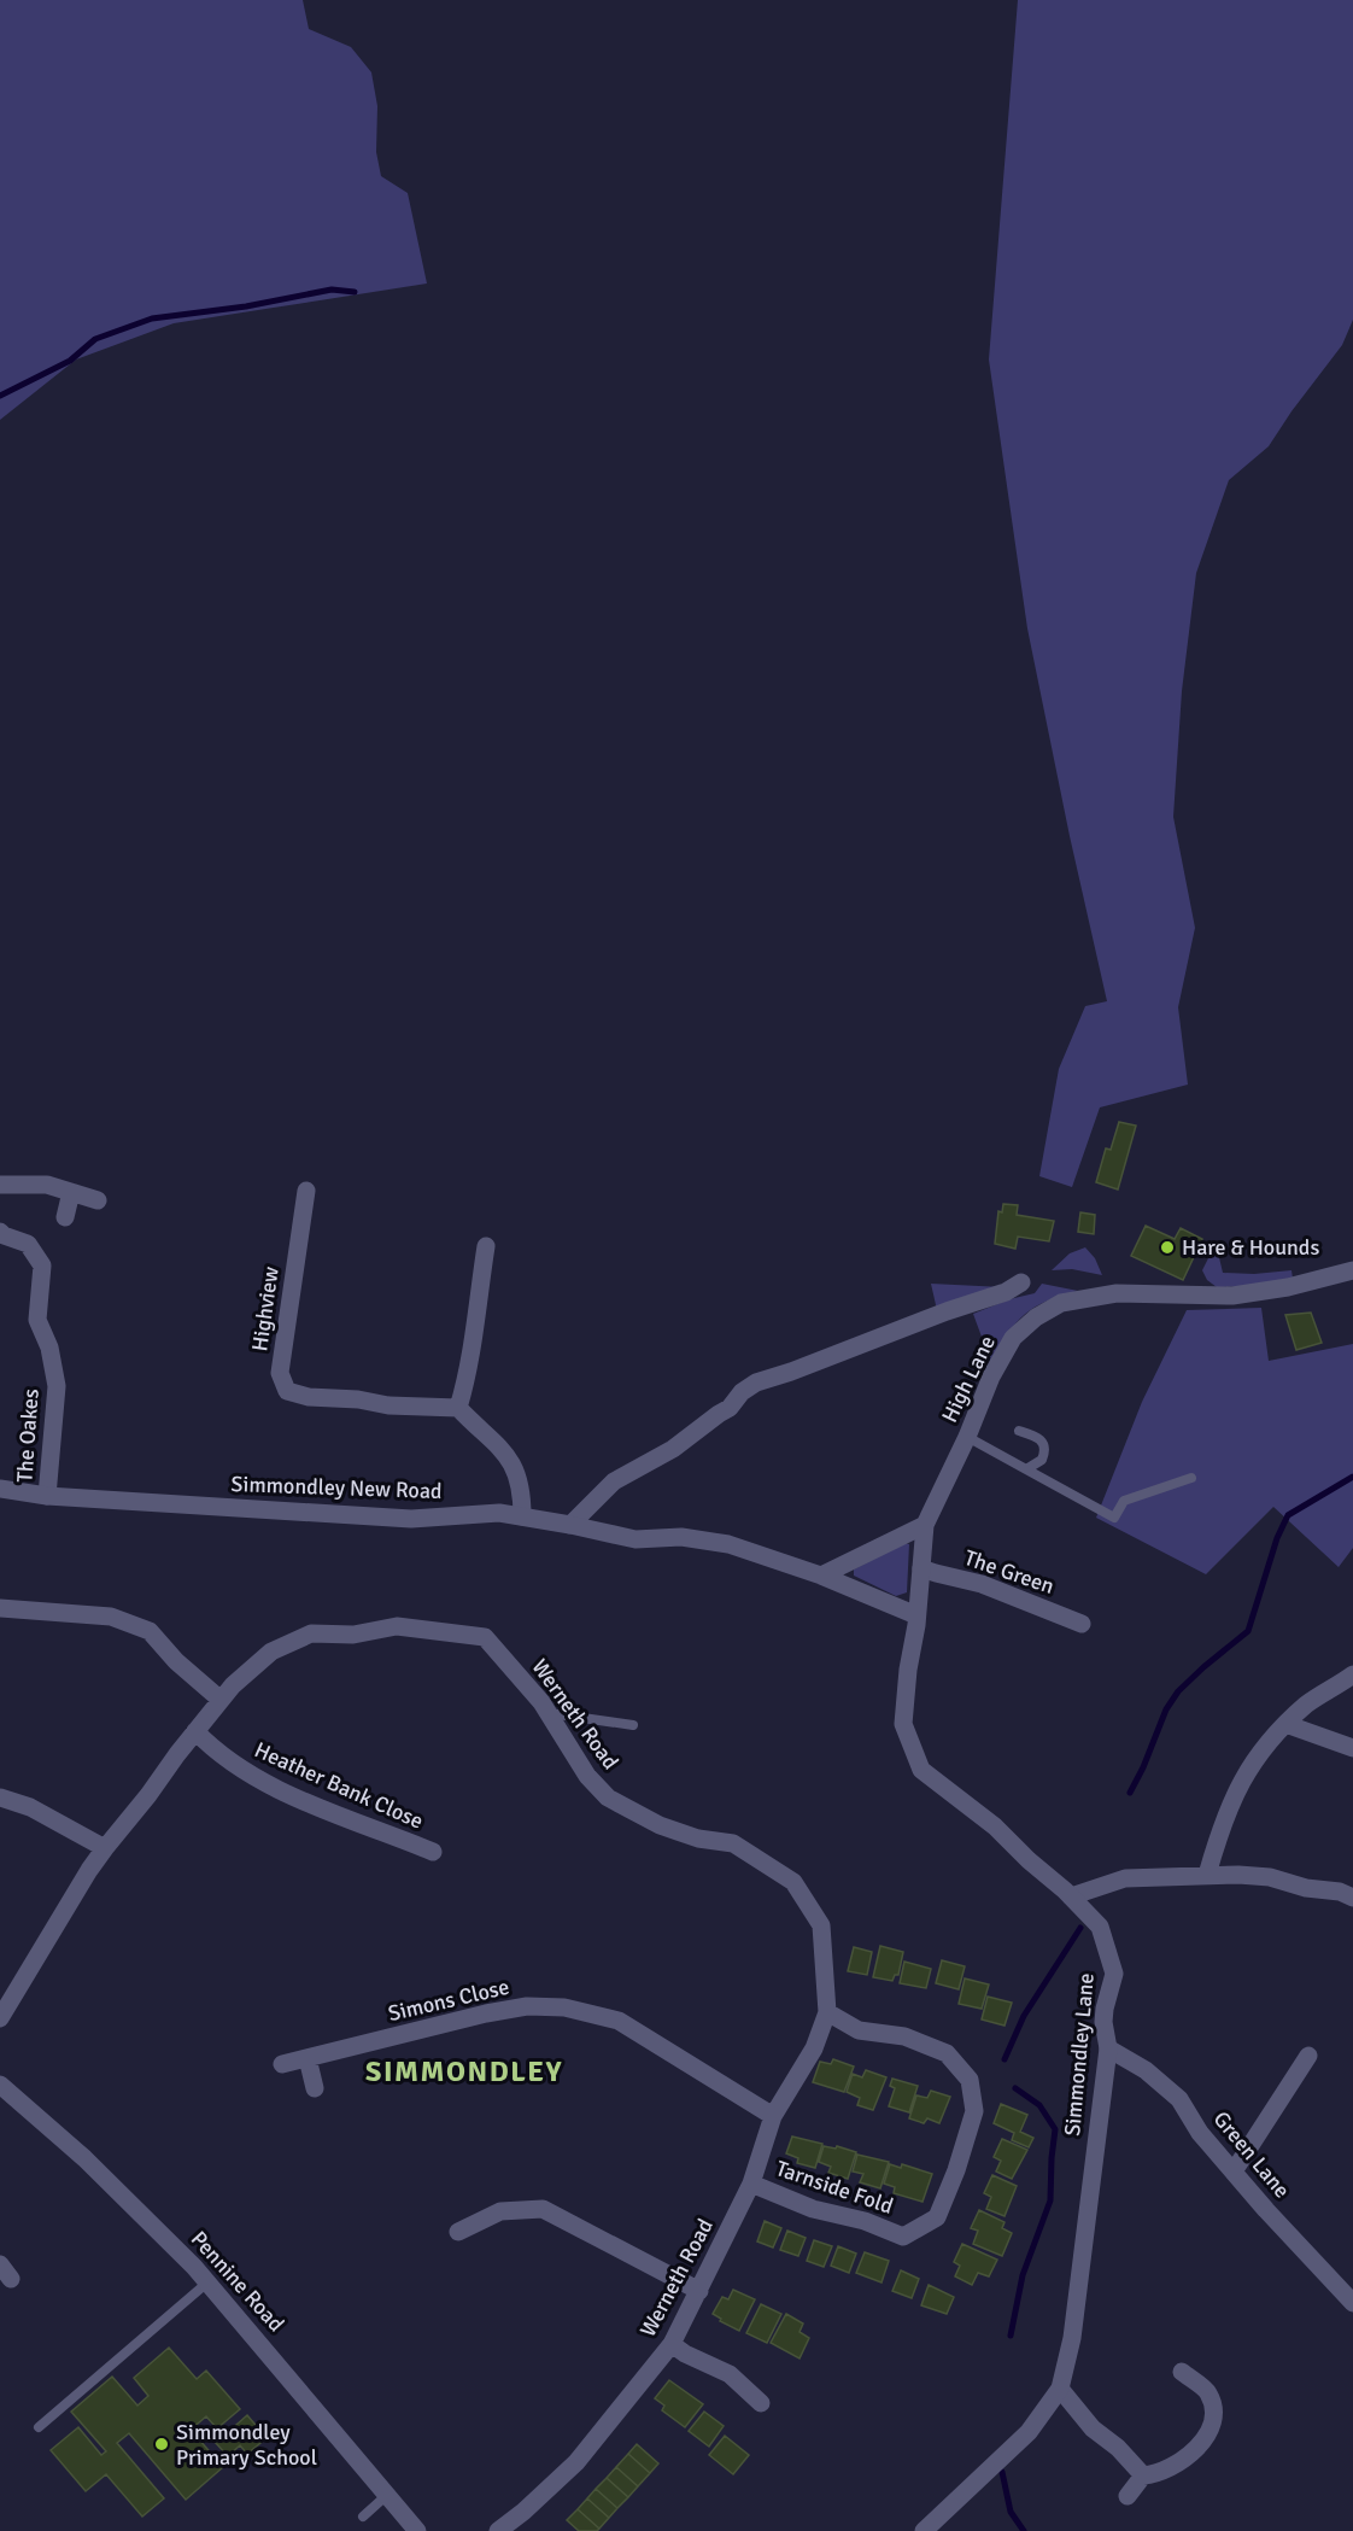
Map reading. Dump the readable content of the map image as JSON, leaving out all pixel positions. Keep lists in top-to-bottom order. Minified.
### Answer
{"streets":{"street":["Highview","High Lane","The Oakes","Simmondley New Road","The Green","Werneth Road","Heather Bank Close","Simons Close","Simmondley Lane","Green Lane","Tarnside Fold","Pennine Road"]},"crossings":[["High Lane","Simmondley Lane"],["The Oakes","Simmondley New Road"],["Simmondley New Road","Simmondley Lane"],["The Green","Simmondley Lane"],["Werneth Road","Heather Bank Close"],["Werneth Road","Simons Close"],["Werneth Road","Tarnside Fold"],["Simmondley Lane","Green Lane"]],"districts":["SIMMONDLEY"],"places":["Hare & Hounds","Simmondley Primary School"]}
